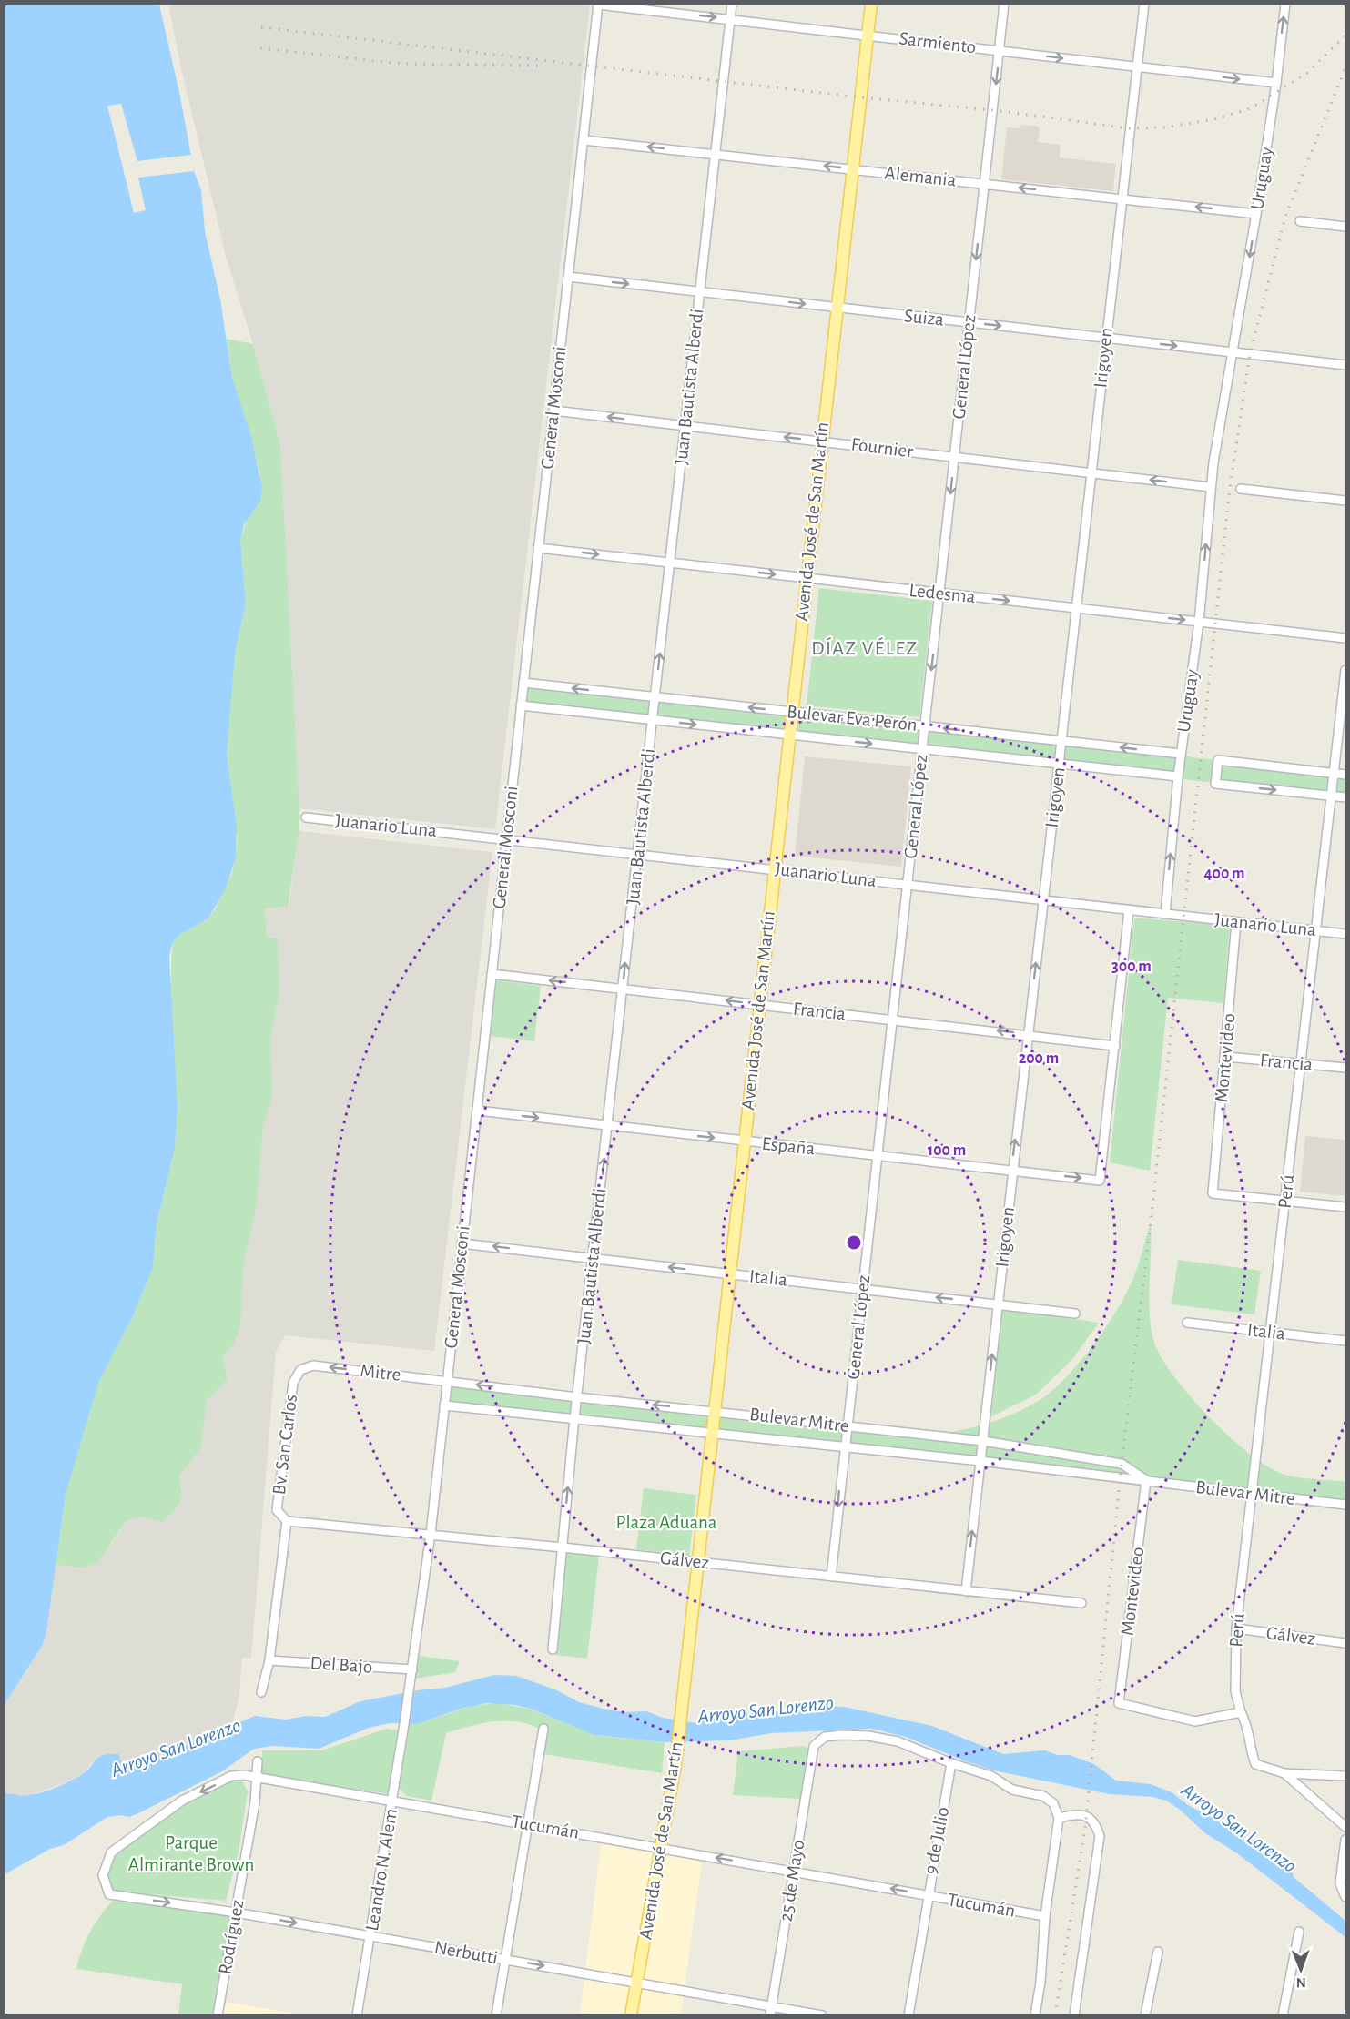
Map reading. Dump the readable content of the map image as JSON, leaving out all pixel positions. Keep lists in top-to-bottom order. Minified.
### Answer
{"streets":{"main road":["Avenida José de San Martín"],"street":["Sarmiento","Alemania","Uruguay","Suiza","Irigoyen","General López","Juan Bautista Alberdi","General Mosconi","Fournier","Ledesma","Bulevar Eva Perón","Juanario Luna","Francia","Montevideo","España","Perú","Italia","Mitre","Bulevar Mitre","Bv. San Carlos","Gálvez","Del Bajo","Tucumán","9 de Julio","Leandro N. Alem","25 de Mayo","Rodríguez","Nerbutti"]},"crossings":[["Sarmiento","Uruguay"],["Sarmiento","Irigoyen"],["Sarmiento","General López"],["Sarmiento","Juan Bautista Alberdi"],["Sarmiento","General Mosconi"],["Sarmiento","Avenida José de San Martín"],["Alemania","Uruguay"],["Alemania","Irigoyen"],["Alemania","General López"],["Alemania","Juan Bautista Alberdi"],["Alemania","General Mosconi"],["Alemania","Avenida José de San Martín"],["Uruguay","Suiza"],["Uruguay","Fournier"],["Uruguay","Ledesma"],["Uruguay","Bulevar Eva Perón"],["Uruguay","Juanario Luna"],["Suiza","Irigoyen"],["Suiza","General López"],["Suiza","Juan Bautista Alberdi"],["Suiza","General Mosconi"],["Suiza","Avenida José de San Martín"],["Irigoyen","Fournier"],["Irigoyen","Ledesma"],["Irigoyen","Bulevar Eva Perón"],["Irigoyen","Juanario Luna"],["Irigoyen","Francia"],["Irigoyen","España"],["Irigoyen","Italia"],["Irigoyen","Bulevar Mitre"],["Irigoyen","Gálvez"],["General López","Fournier"],["General López","Ledesma"],["General López","Bulevar Eva Perón"],["General López","Juanario Luna"],["General López","Francia"],["General López","España"],["General López","Italia"],["General López","Bulevar Mitre"],["General López","Gálvez"],["Juan Bautista Alberdi","Fournier"],["Juan Bautista Alberdi","Ledesma"],["Juan Bautista Alberdi","Bulevar Eva Perón"],["Juan Bautista Alberdi","Juanario Luna"],["Juan Bautista Alberdi","Francia"],["Juan Bautista Alberdi","España"],["Juan Bautista Alberdi","Italia"],["Juan Bautista Alberdi","Bulevar Mitre"],["Juan Bautista Alberdi","Gálvez"],["General Mosconi","Fournier"],["General Mosconi","Ledesma"],["General Mosconi","Bulevar Eva Perón"],["General Mosconi","Juanario Luna"],["General Mosconi","Francia"],["General Mosconi","España"],["General Mosconi","Italia"],["General Mosconi","Mitre"],["General Mosconi","Bulevar Mitre"],["General Mosconi","Gálvez"],["General Mosconi","Del Bajo"],["General Mosconi","Leandro N. Alem"],["Fournier","Avenida José de San Martín"],["Avenida José de San Martín","Ledesma"],["Avenida José de San Martín","Bulevar Eva Perón"],["Avenida José de San Martín","Juanario Luna"],["Avenida José de San Martín","Francia"],["Avenida José de San Martín","España"],["Avenida José de San Martín","Italia"],["Avenida José de San Martín","Bulevar Mitre"],["Avenida José de San Martín","Gálvez"],["Avenida José de San Martín","Tucumán"],["Avenida José de San Martín","Nerbutti"],["Juanario Luna","Montevideo"],["Juanario Luna","Perú"],["Francia","Montevideo"],["Francia","España"],["Francia","Perú"],["Montevideo","Perú"],["Montevideo","Bulevar Mitre"],["Perú","Italia"],["Perú","Bulevar Mitre"],["Perú","Gálvez"],["Mitre","Bulevar Mitre"],["Mitre","Bv. San Carlos"],["Bv. San Carlos","Gálvez"],["Bv. San Carlos","Del Bajo"],["Tucumán","9 de Julio"],["Tucumán","Leandro N. Alem"],["Tucumán","25 de Mayo"],["Tucumán","Rodríguez"],["Tucumán","Nerbutti"],["9 de Julio","25 de Mayo"],["Leandro N. Alem","Nerbutti"],["25 de Mayo","Nerbutti"],["Rodríguez","Nerbutti"]],"one_way":["Sarmiento","Alemania","Suiza","General López","Fournier","Ledesma","Francia","Italia","Mitre","Tucumán","Nerbutti"],"districts":["DÍAZ VÉLEZ"],"water":["Arroyo San Lorenzo"],"parks":["Plaza Aduana","Parque Almirante Brown"],"north":"bottom","rings":["400 m","300 m","200 m","100 m"]}
